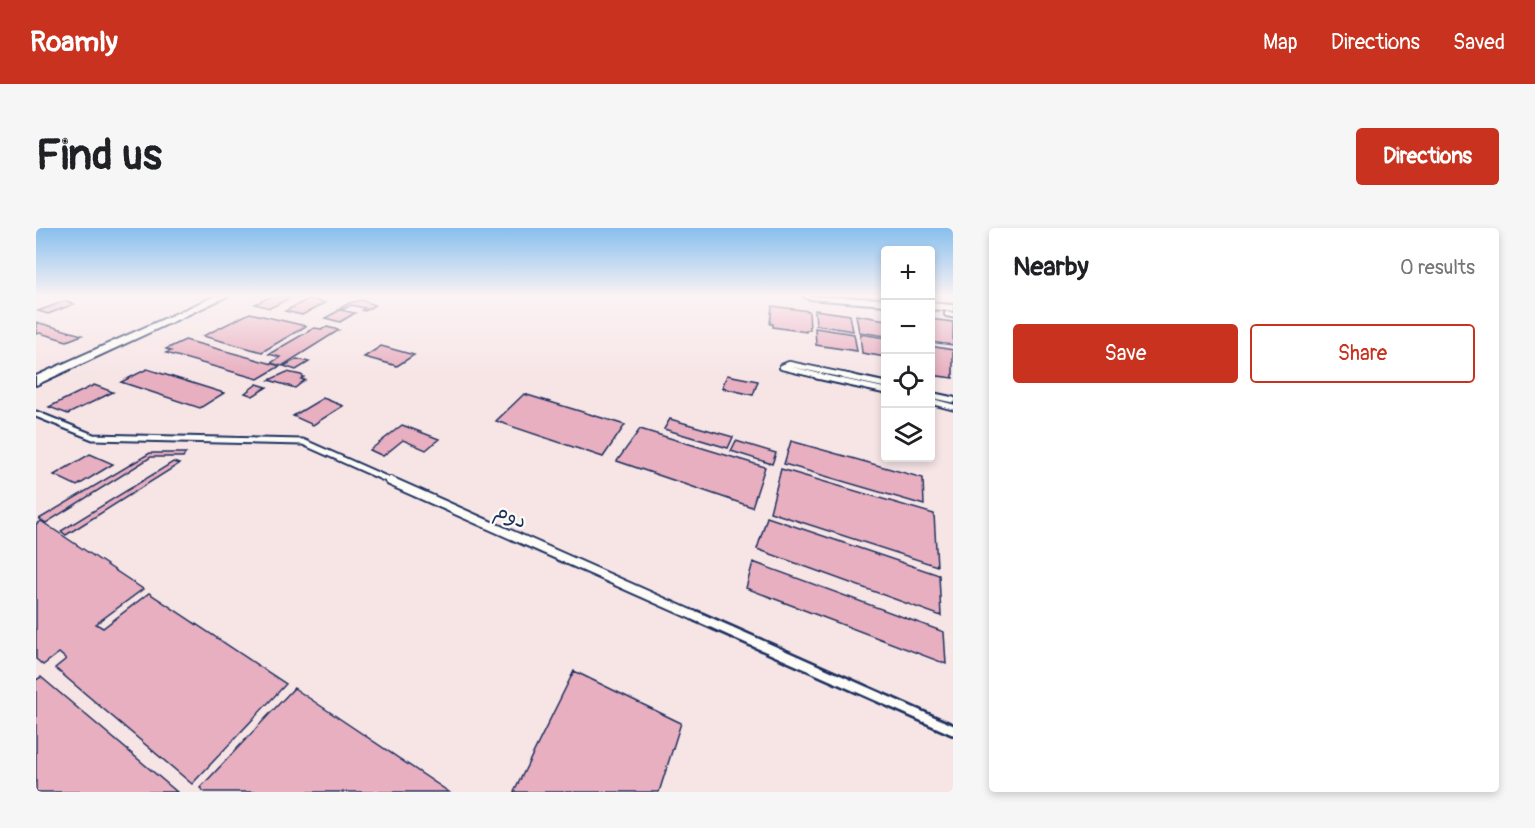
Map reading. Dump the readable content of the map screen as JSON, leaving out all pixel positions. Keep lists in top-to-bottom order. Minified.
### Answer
{"streets":{"lane":["دوم"]},"page":{"header":"Roamly","nav":["Map","Directions","Saved"],"buttons":["Directions",["Save","Share"]],"title":"Find us","heading":["Nearby","0 results"],"map_buttons":["+","−"]}}
